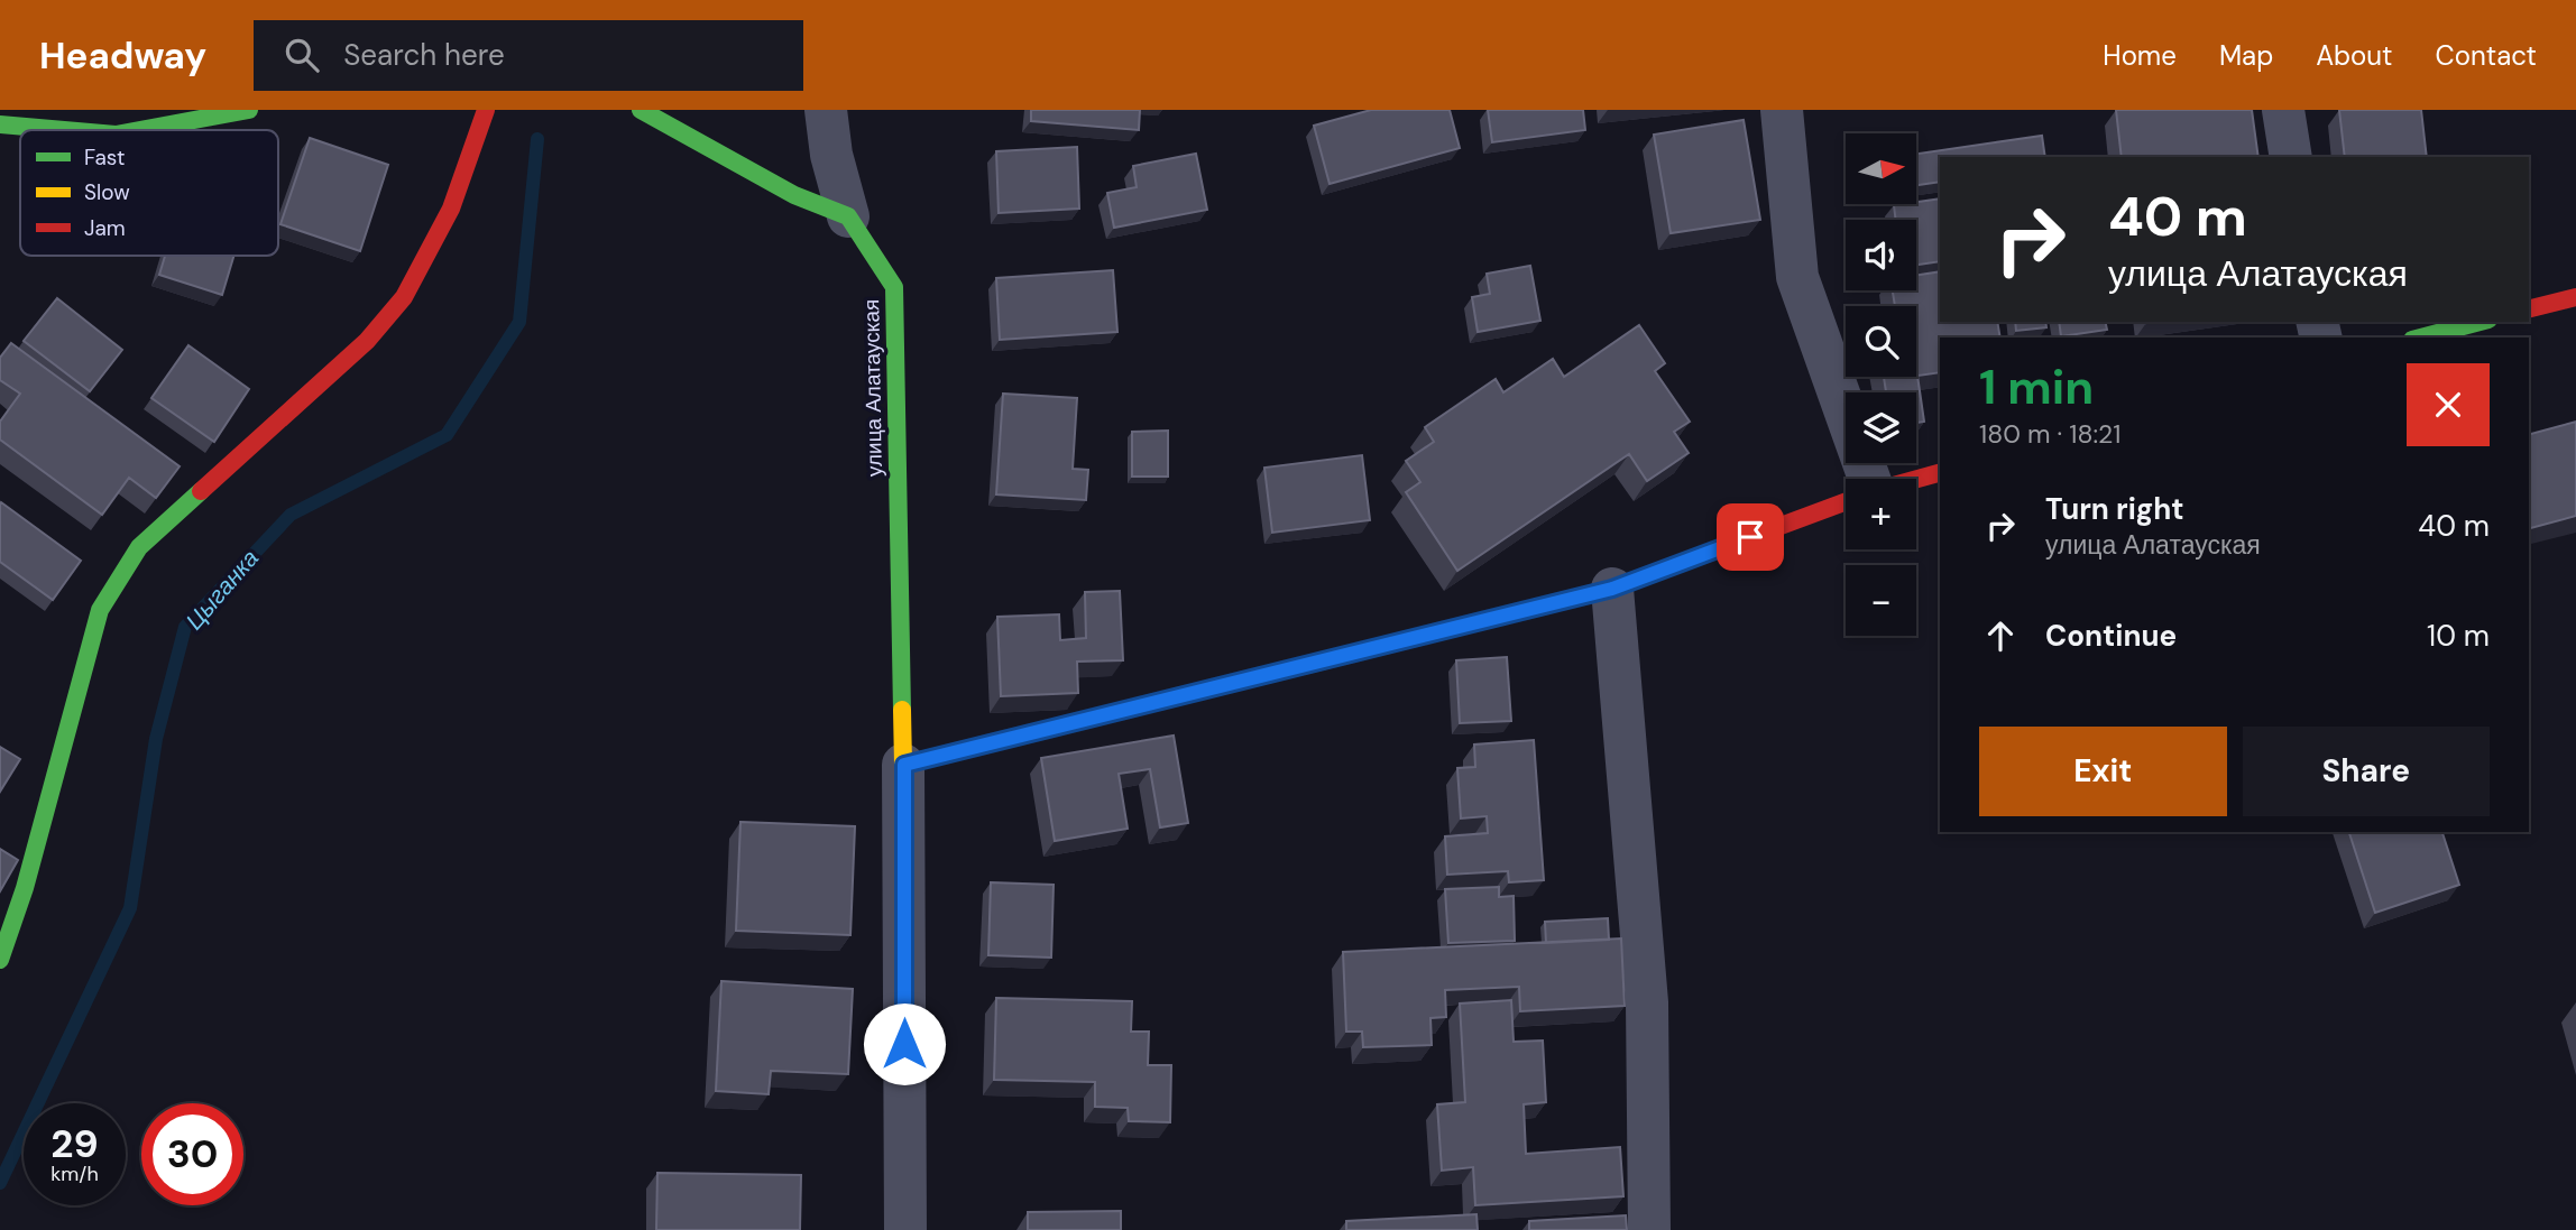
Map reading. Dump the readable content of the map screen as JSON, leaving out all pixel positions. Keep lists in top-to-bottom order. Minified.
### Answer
{"streets":{"street":["улица Алатауская"]},"water":["Цыганка"],"legend":["Fast","Slow","Jam"],"north":"right","page":{"header":"Headway","search":"Search here","nav":["Home","Map","About","Contact"],"map_buttons":["+","−"],"turn":["40 m","улица Алатауская"],"heading":["1 min","180 m · 18:21"],"list":[{"name":"Turn right","note":"улица Алатауская","value":"40 m"},{"name":"Continue","value":"10 m"}],"buttons":["Exit","Share"],"speed":"29 km/h","limit":"30"}}
